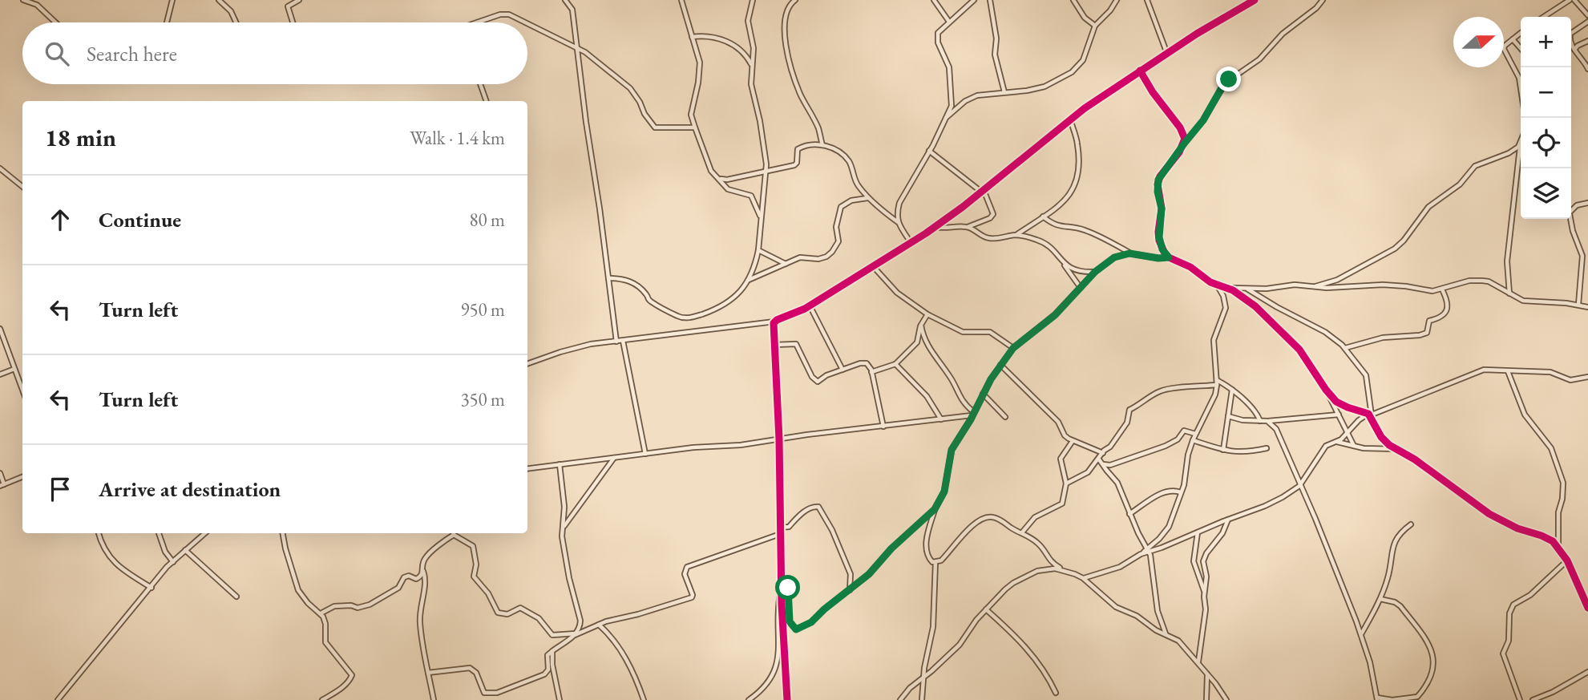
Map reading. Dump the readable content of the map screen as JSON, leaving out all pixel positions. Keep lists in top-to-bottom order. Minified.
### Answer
{"north":"right","page":{"map_buttons":["+","−"],"search":"Search here","heading":["18 min","Walk · 1.4 km"],"list":[["Continue","80 m"],["Turn left","950 m"],["Turn left","350 m"],"Arrive at destination"]}}
